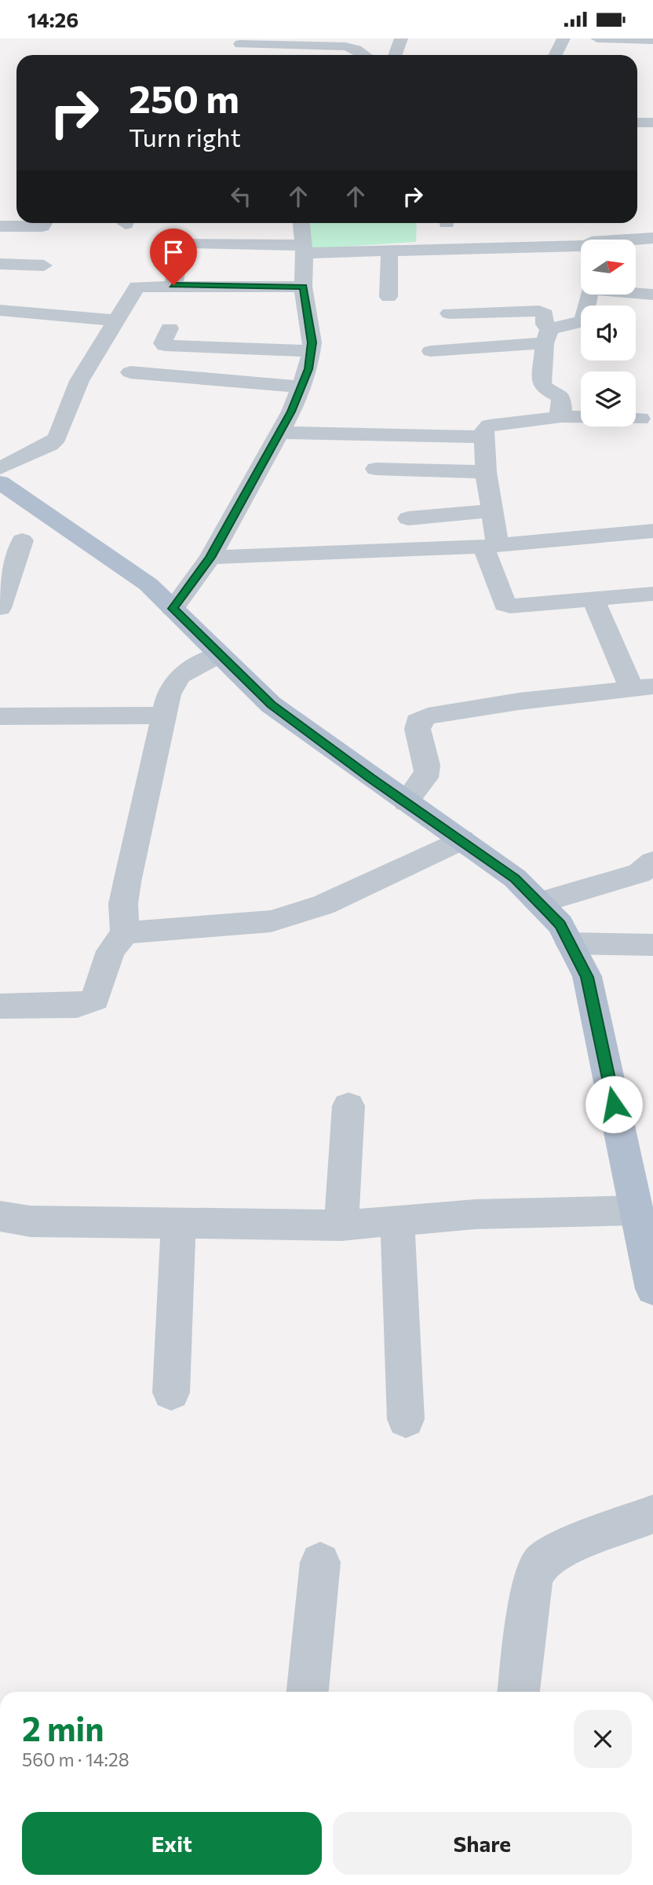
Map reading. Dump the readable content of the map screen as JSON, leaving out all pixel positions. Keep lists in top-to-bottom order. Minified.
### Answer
{"north":"right","page":{"status":"14:26","turn":["250 m","Turn right"],"heading":["2 min","560 m · 14:28"],"buttons":["Exit","Share"]}}
